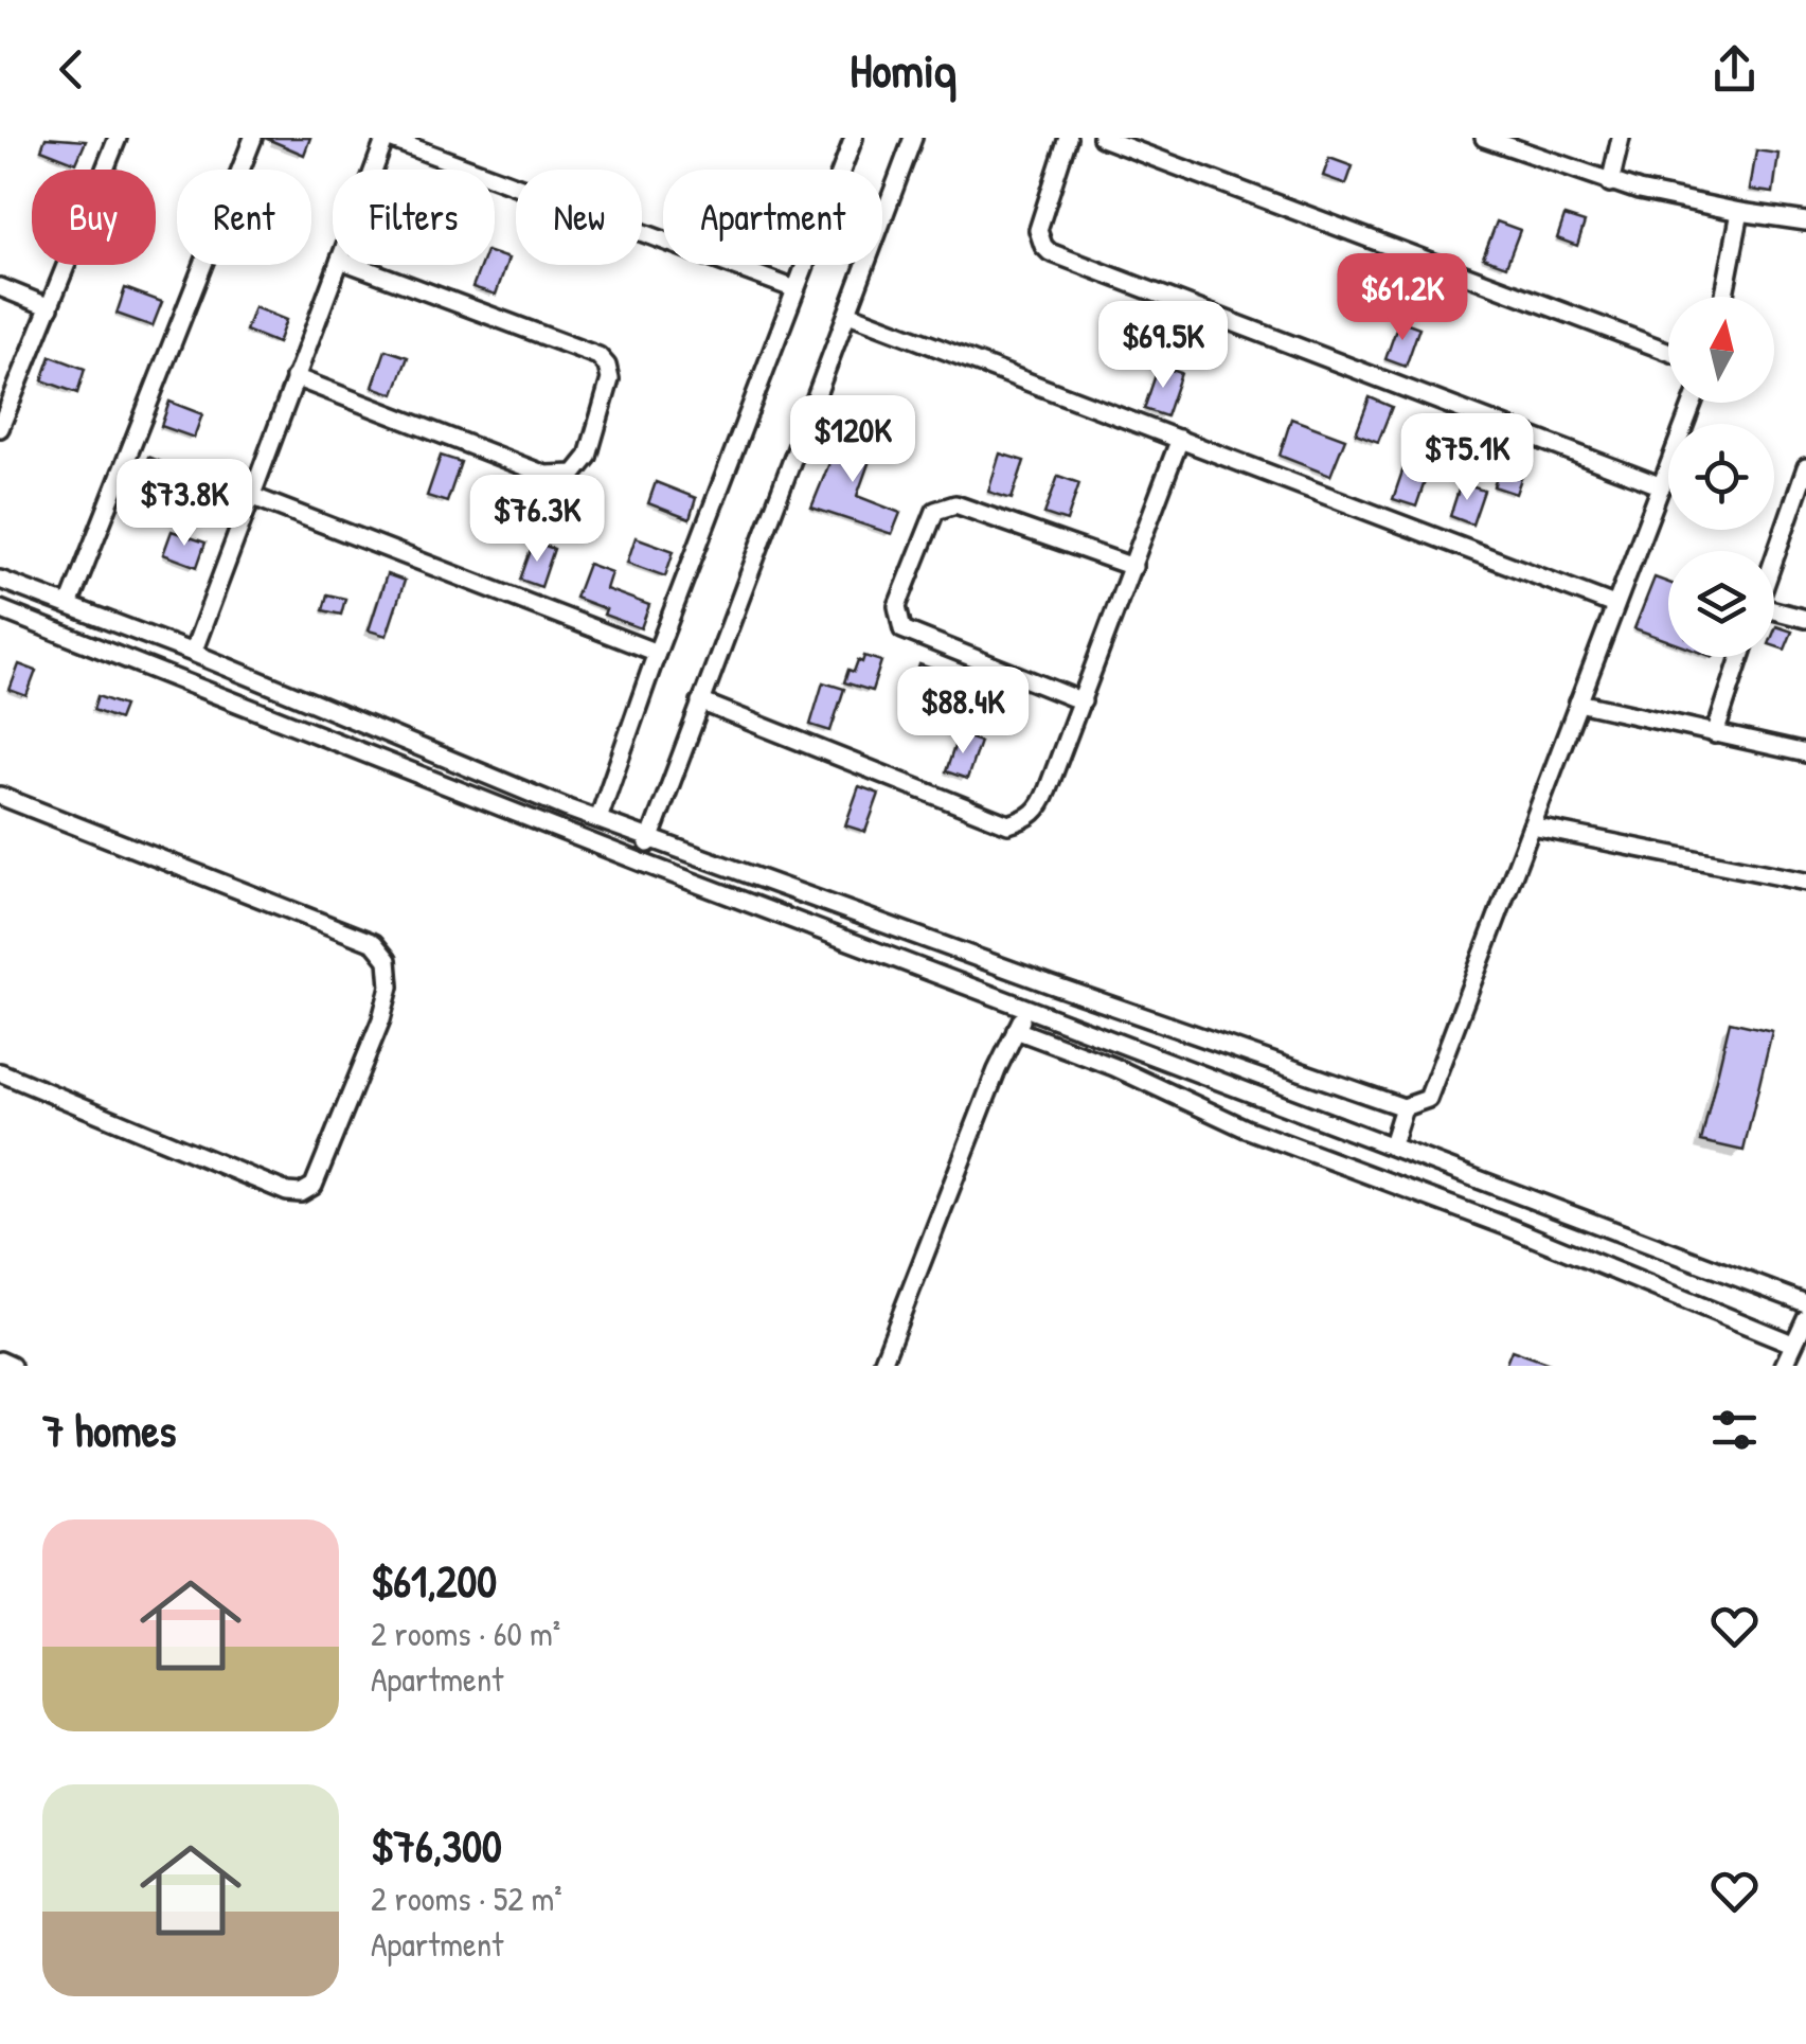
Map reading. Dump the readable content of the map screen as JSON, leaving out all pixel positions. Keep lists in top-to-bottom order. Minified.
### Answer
{"north":"top","page":{"header":"Homiq","chip":["Buy","Rent","Filters","New","Apartment"],"price":["$61.2K","$69.5K","$120K","$75.1K","$73.8K","$76.3K","$88.4K"],"heading":"7 homes","list":[{"name":"$61,200","note":"2 rooms · 60 m² · Apartment"},{"name":"$76,300","note":"2 rooms · 52 m² · Apartment"}]}}
